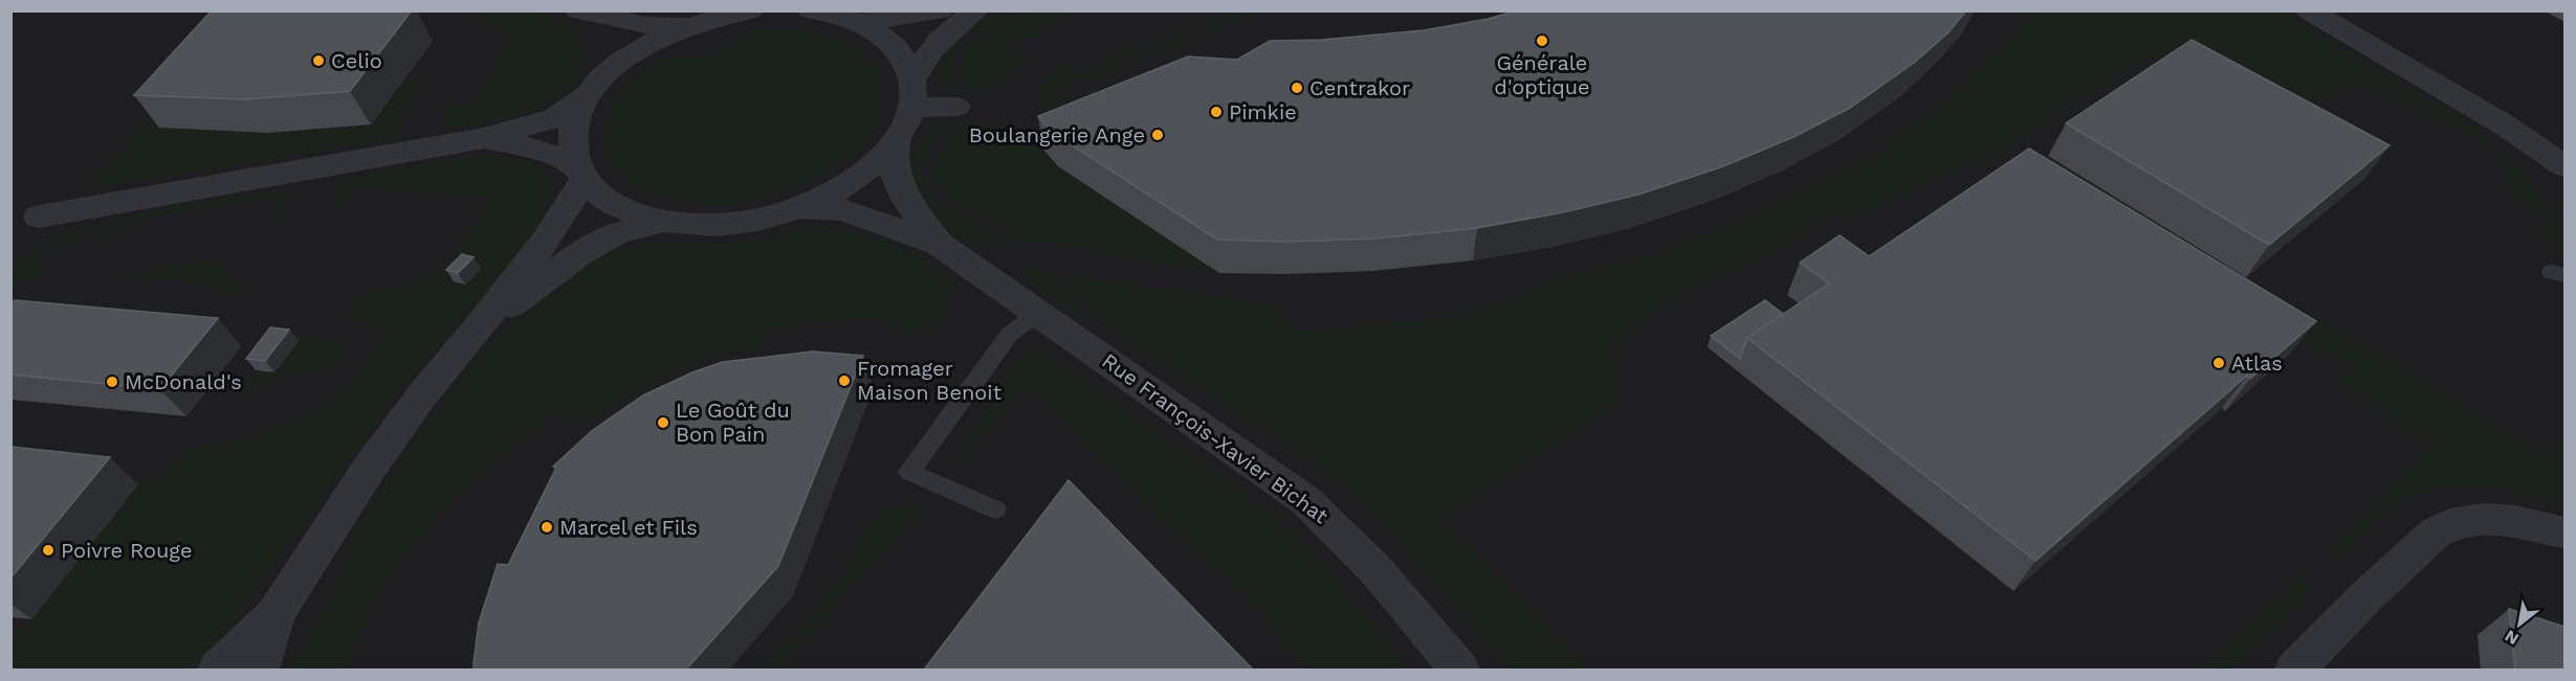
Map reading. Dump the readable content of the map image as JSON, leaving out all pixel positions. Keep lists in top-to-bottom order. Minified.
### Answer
{"streets":{"street":["Rue François-Xavier Bichat"]},"places":["Générale d'optique","Celio","Centrakor","Pimkie","Boulangerie Ange","Atlas","Fromager Maison Benoit","McDonald's","Le Goût du Bon Pain","Marcel et Fils","Poivre Rouge"],"north":"bottom left"}
